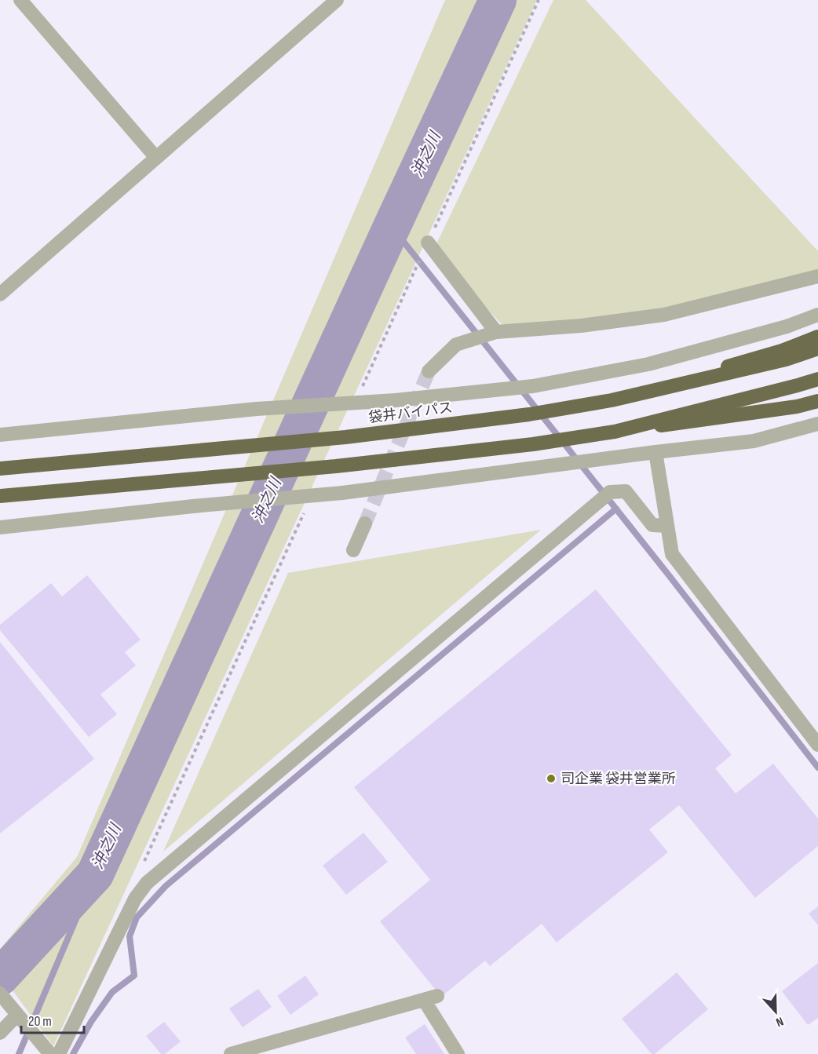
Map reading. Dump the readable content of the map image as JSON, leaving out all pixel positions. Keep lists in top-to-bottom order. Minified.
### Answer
{"streets":{"highway":["袋井バイパス"]},"water":["沖之川"],"places":["司企業 袋井営業所"],"scale_bar":"20 m","north":"bottom"}
